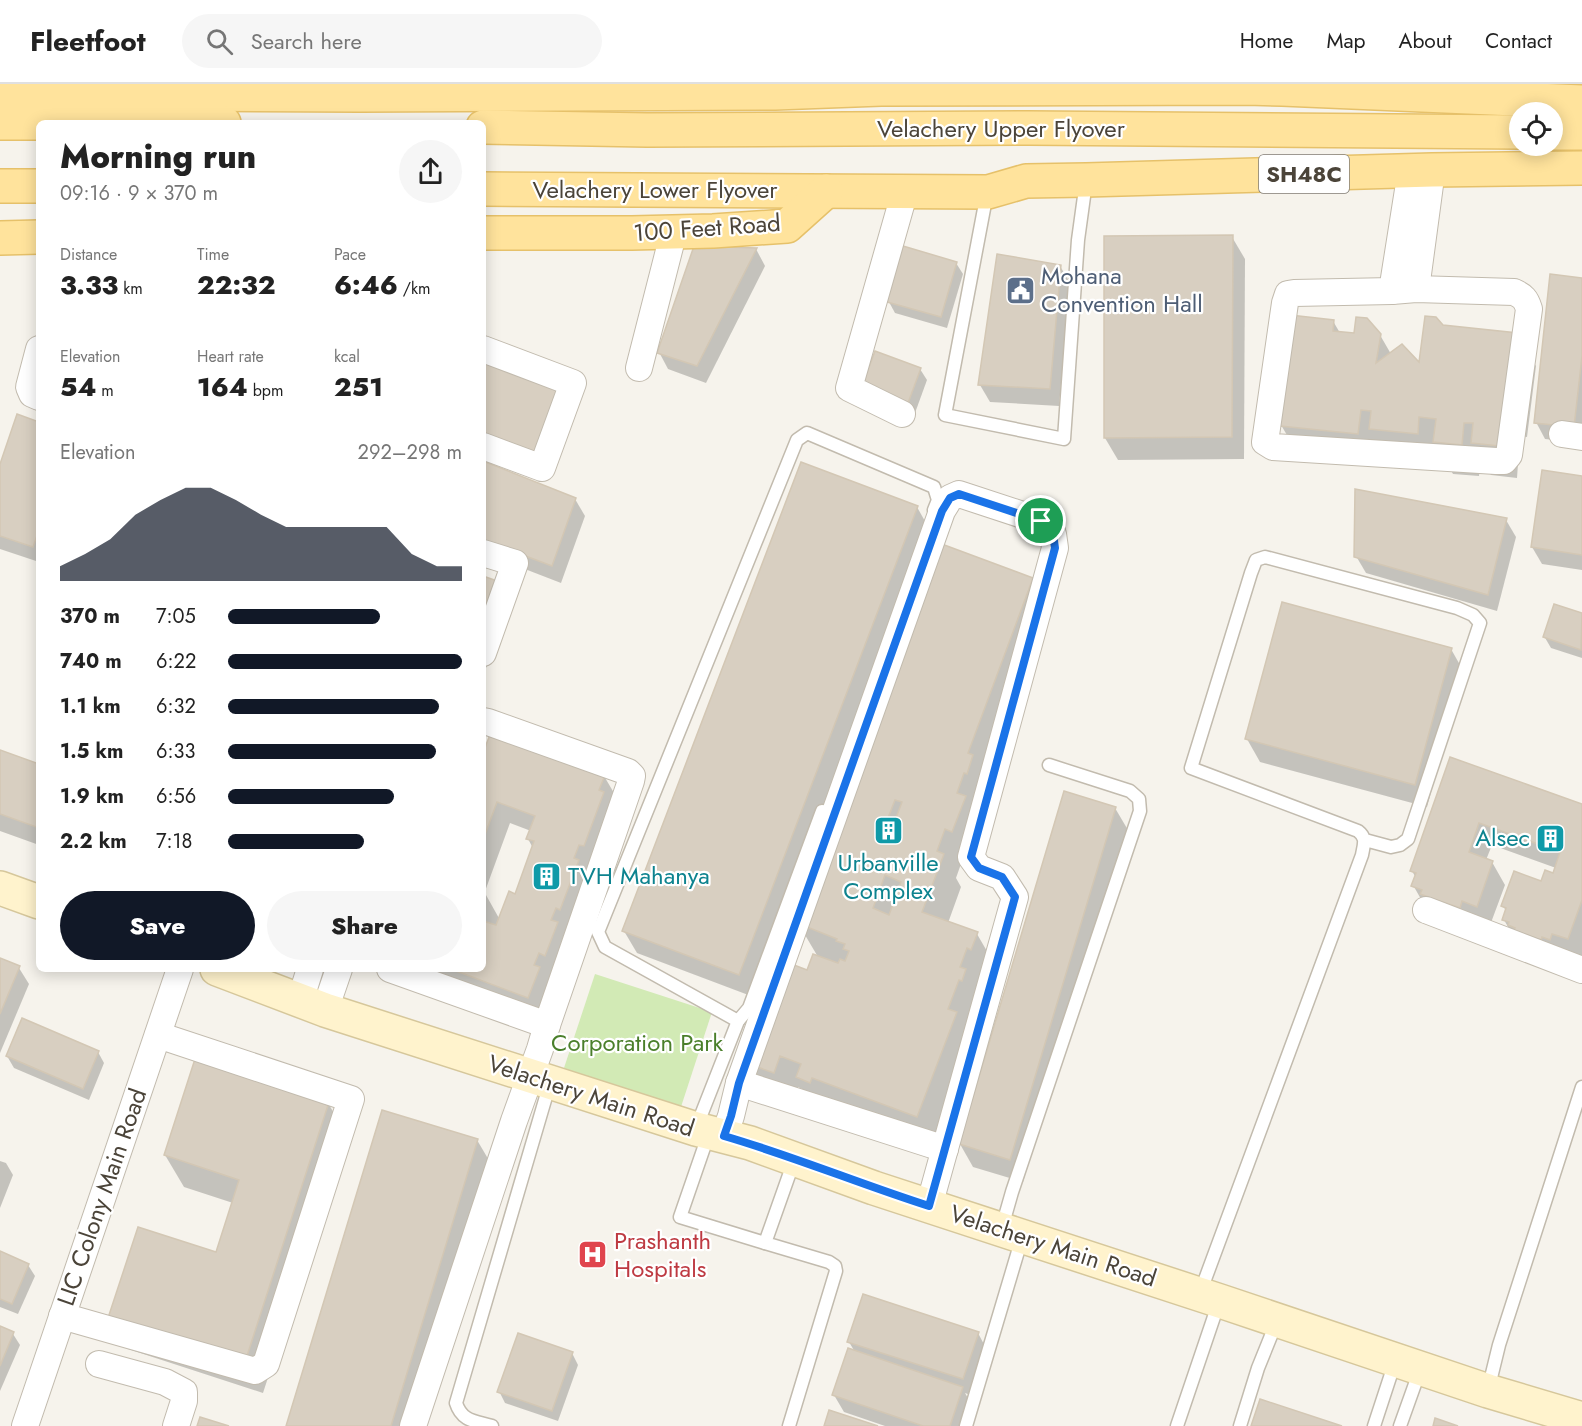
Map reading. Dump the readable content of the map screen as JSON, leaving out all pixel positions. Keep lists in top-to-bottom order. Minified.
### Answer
{"streets":{"main road":["Velachery Upper Flyover","SH48C","Velachery Lower Flyover","100 Feet Road","Velachery Main Road"],"street":["LIC Colony Main Road"]},"crossings":[["Velachery Lower Flyover","100 Feet Road"]],"parks":["Corporation Park"],"places":{"public building":["Mohana Convention Hall"],"building":["Urbanville Complex","Alsec","TVH Mahanya"],"hospital":["Prashanth Hospitals"]},"page":{"header":"Fleetfoot","search":"Search here","nav":["Home","Map","About","Contact"],"heading":["Morning run","09:16 · 9 × 370 m"],"stats":[["Distance","3.33 km"],["Time","22:32"],["Pace","6:46 /km"],["Elevation","54 m"],["Heart rate","164 bpm"],["kcal","251"]],"chart":["Elevation","292–298 m"],"list":[{"name":"370 m","note":"7:05"},{"name":"740 m","note":"6:22"},{"name":"1.1 km","note":"6:32"},{"name":"1.5 km","note":"6:33"},{"name":"1.9 km","note":"6:56"},{"name":"2.2 km","note":"7:18"}],"buttons":["Save","Share"]}}
